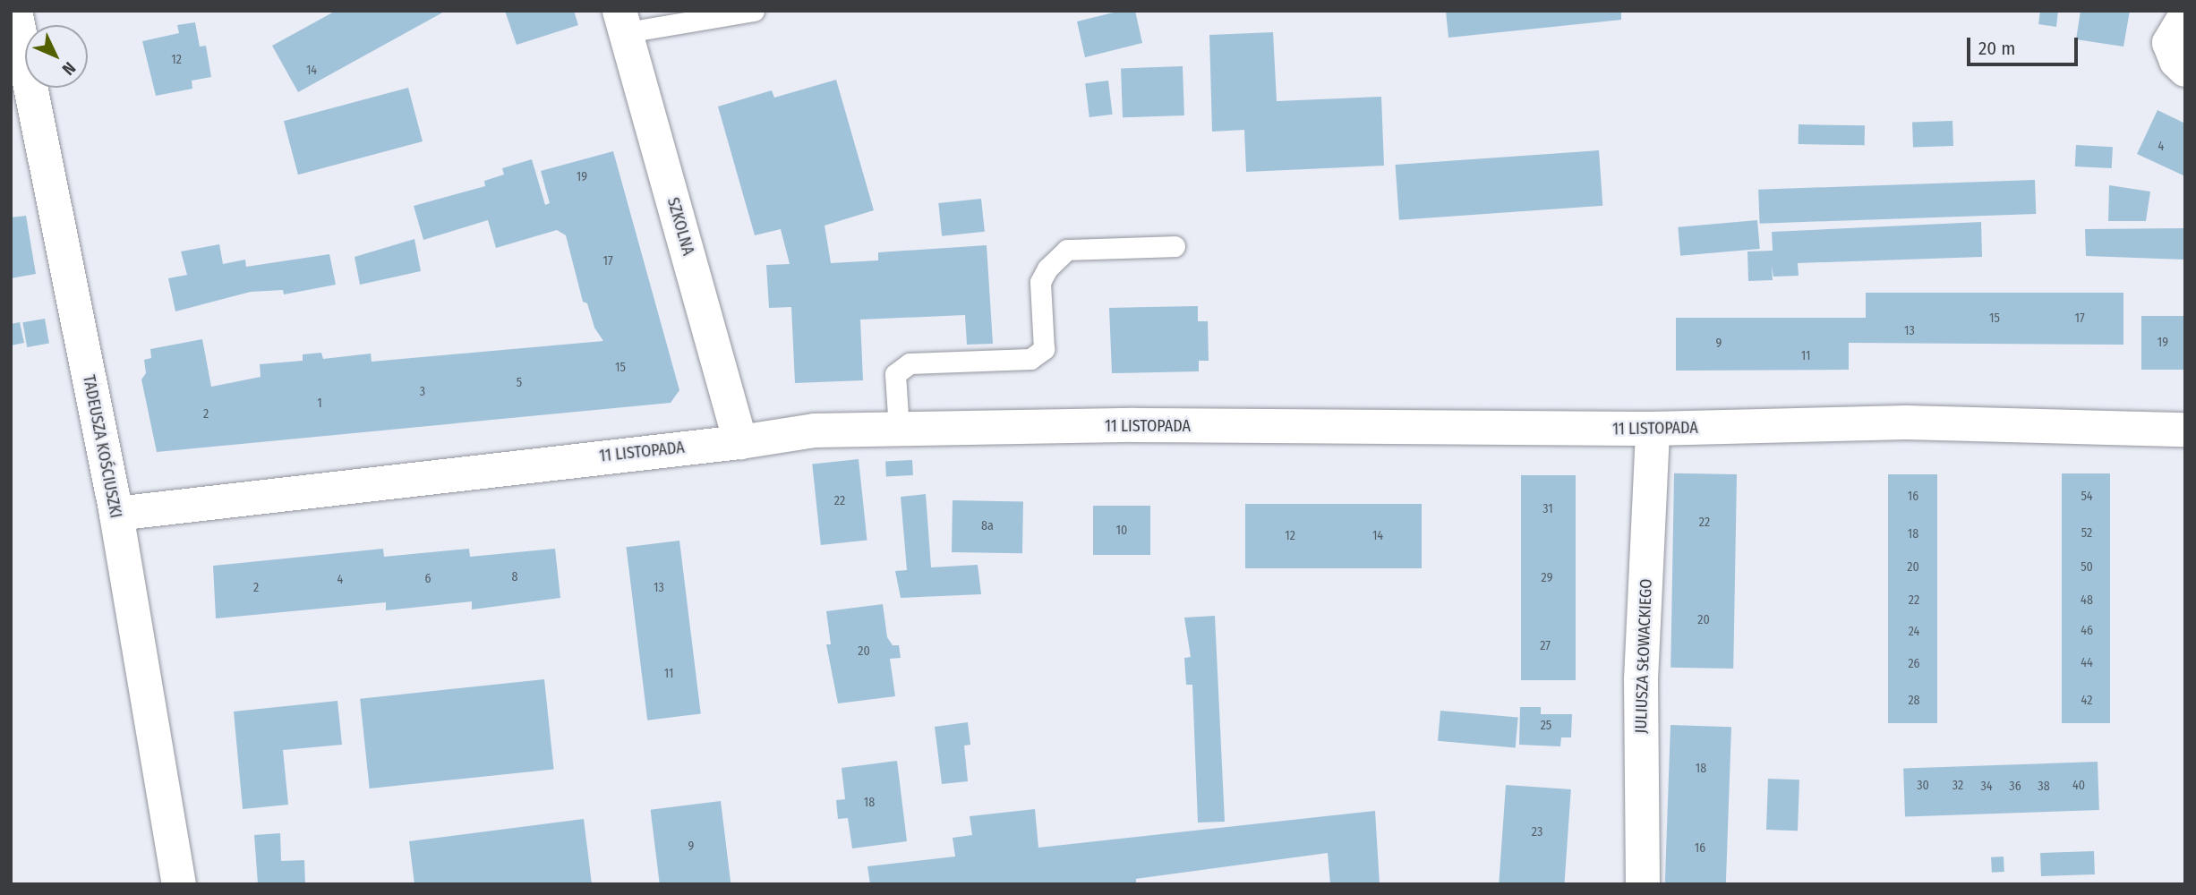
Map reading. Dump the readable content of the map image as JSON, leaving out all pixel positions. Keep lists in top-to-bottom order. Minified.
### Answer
{"streets":{"street":["SZKOLNA","11 LISTOPADA","TADEUSZA KOŚCIUSZKI","JULIUSZA SŁOWACKIEGO"]},"crossings":[["SZKOLNA","11 LISTOPADA"],["11 LISTOPADA","TADEUSZA KOŚCIUSZKI"],["11 LISTOPADA","JULIUSZA SŁOWACKIEGO"]],"house_numbers":["12","14","4","19","17","15","17","13","19","9","11","15","5","3","1","2","16","54","22","31","22","8a","10","52","18","12","14","20","50","8","29","6","4","2","13","22","48","20","46","24","27","20","44","26","11","28","42","25","18","30","32","40","34","36","38","18","23","9","16"],"scale_bar":"20 m","north":"bottom right"}
